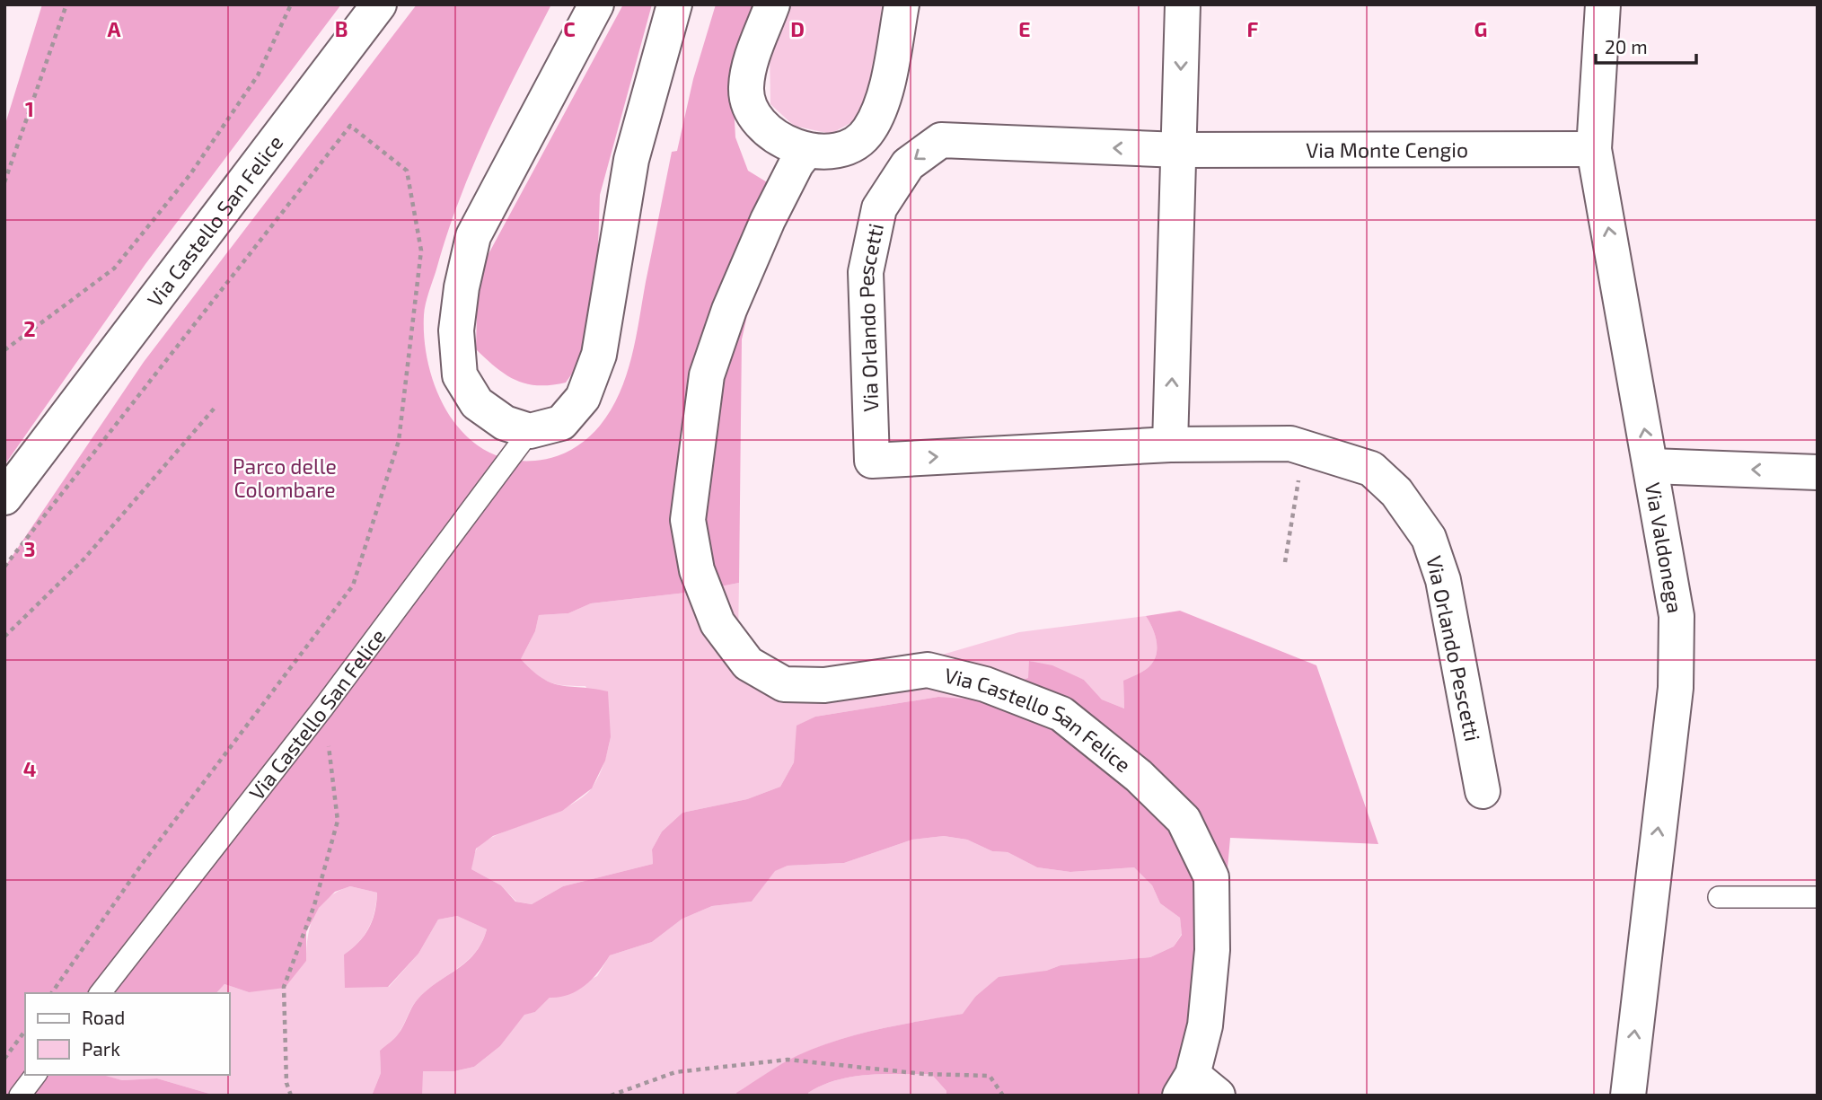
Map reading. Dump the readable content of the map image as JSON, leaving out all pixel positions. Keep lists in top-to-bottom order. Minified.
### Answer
{"streets":{"street":["Via Monte Cengio","Via Castello San Felice","Via Orlando Pescetti","Via Valdonega"]},"crossings":[["Via Monte Cengio","Via Orlando Pescetti"],["Via Monte Cengio","Via Valdonega"]],"one_way":["Via Valdonega"],"parks":["Parco delle Colombare"],"legend":["Road","Park"],"scale_bar":"20 m","grid":{"columns":["A","B","C","D","E","F","G"],"rows":["1","2","3","4"]}}
